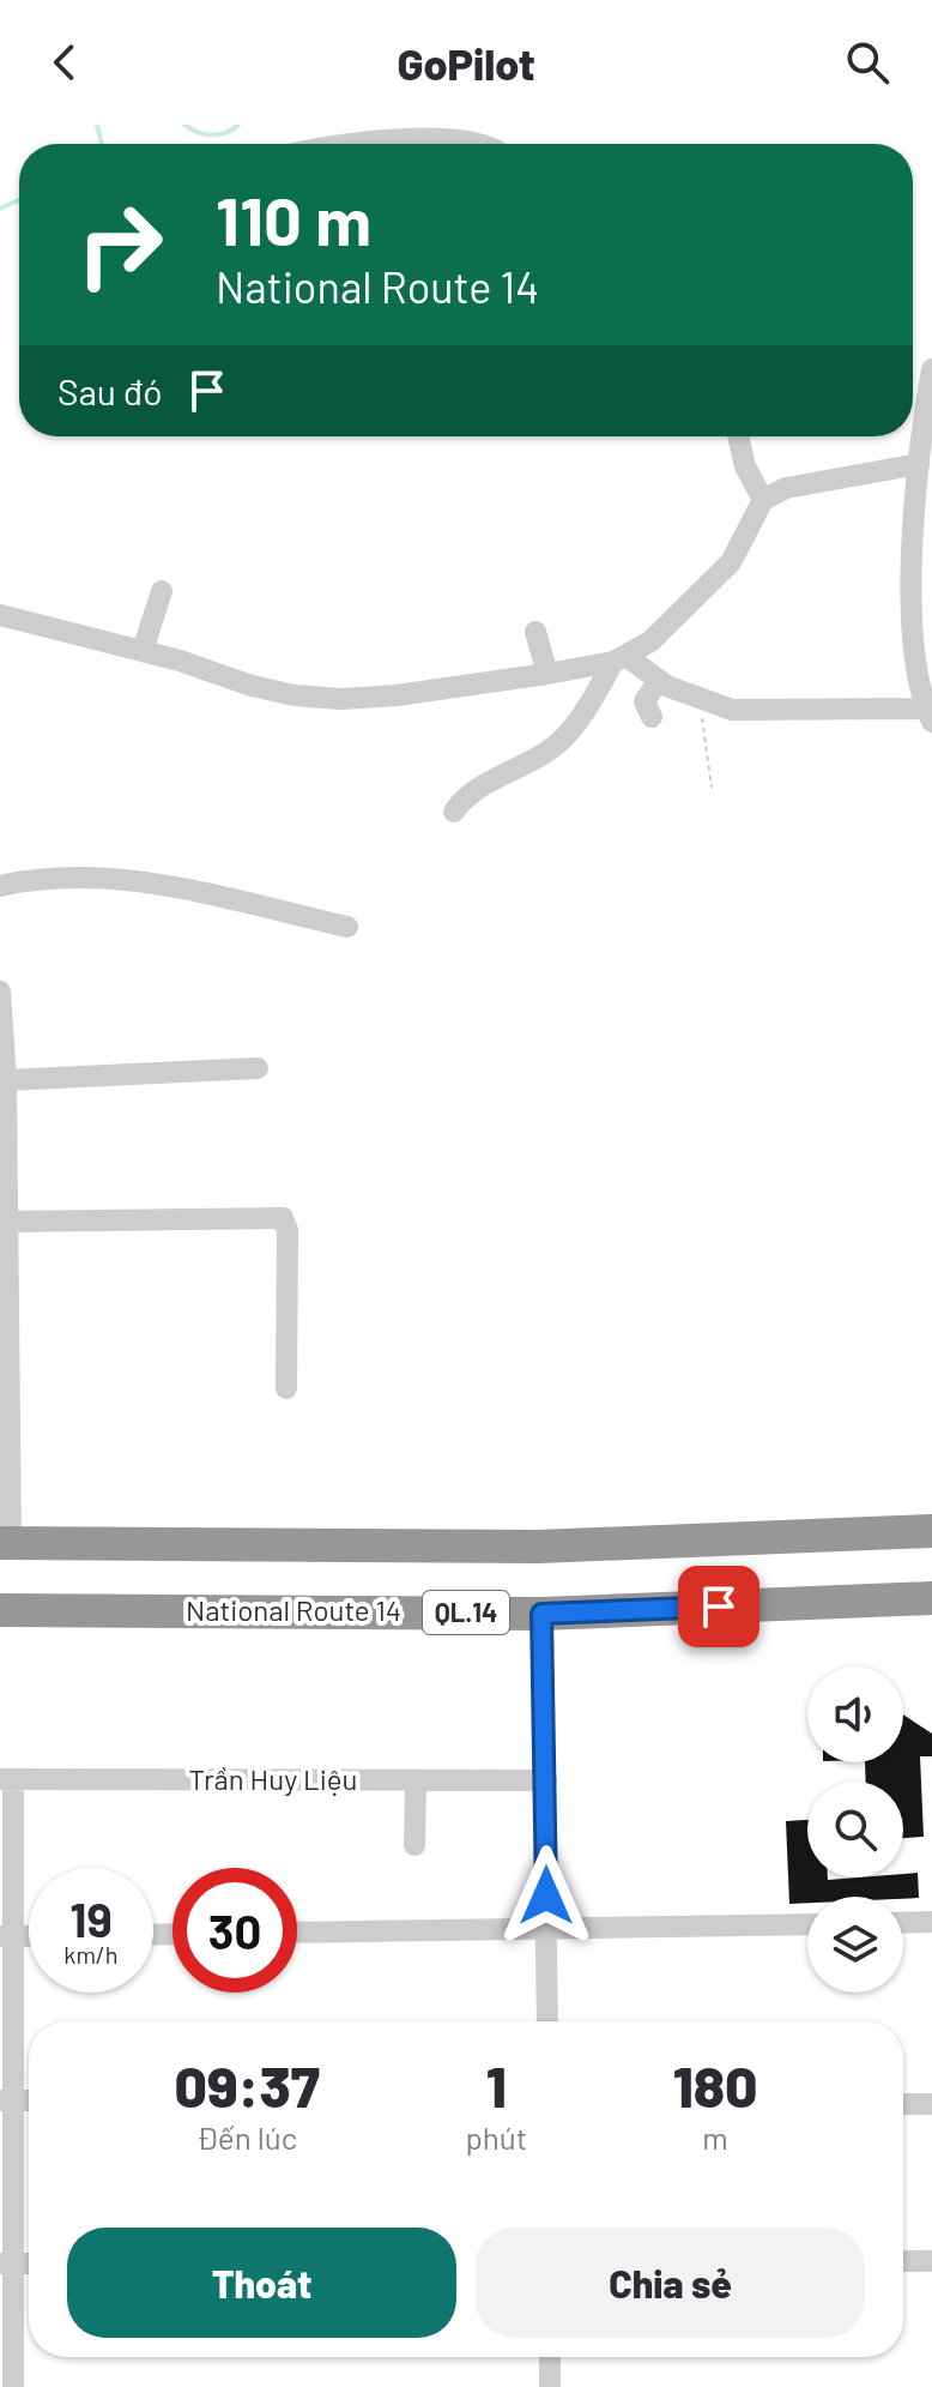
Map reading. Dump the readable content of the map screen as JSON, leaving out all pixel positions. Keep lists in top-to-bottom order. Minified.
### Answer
{"streets":{"highway":["National Route 14","QL.14"],"street":["Trần Huy Liệu"]},"page":{"header":"GoPilot","turn":["110 m","National Route 14"],"then":"Sau đó","speed":"19 km/h","limit":"30","eta":["09:37","Đến lúc","1","phút","180","m"],"buttons":["Thoát","Chia sẻ"]}}
